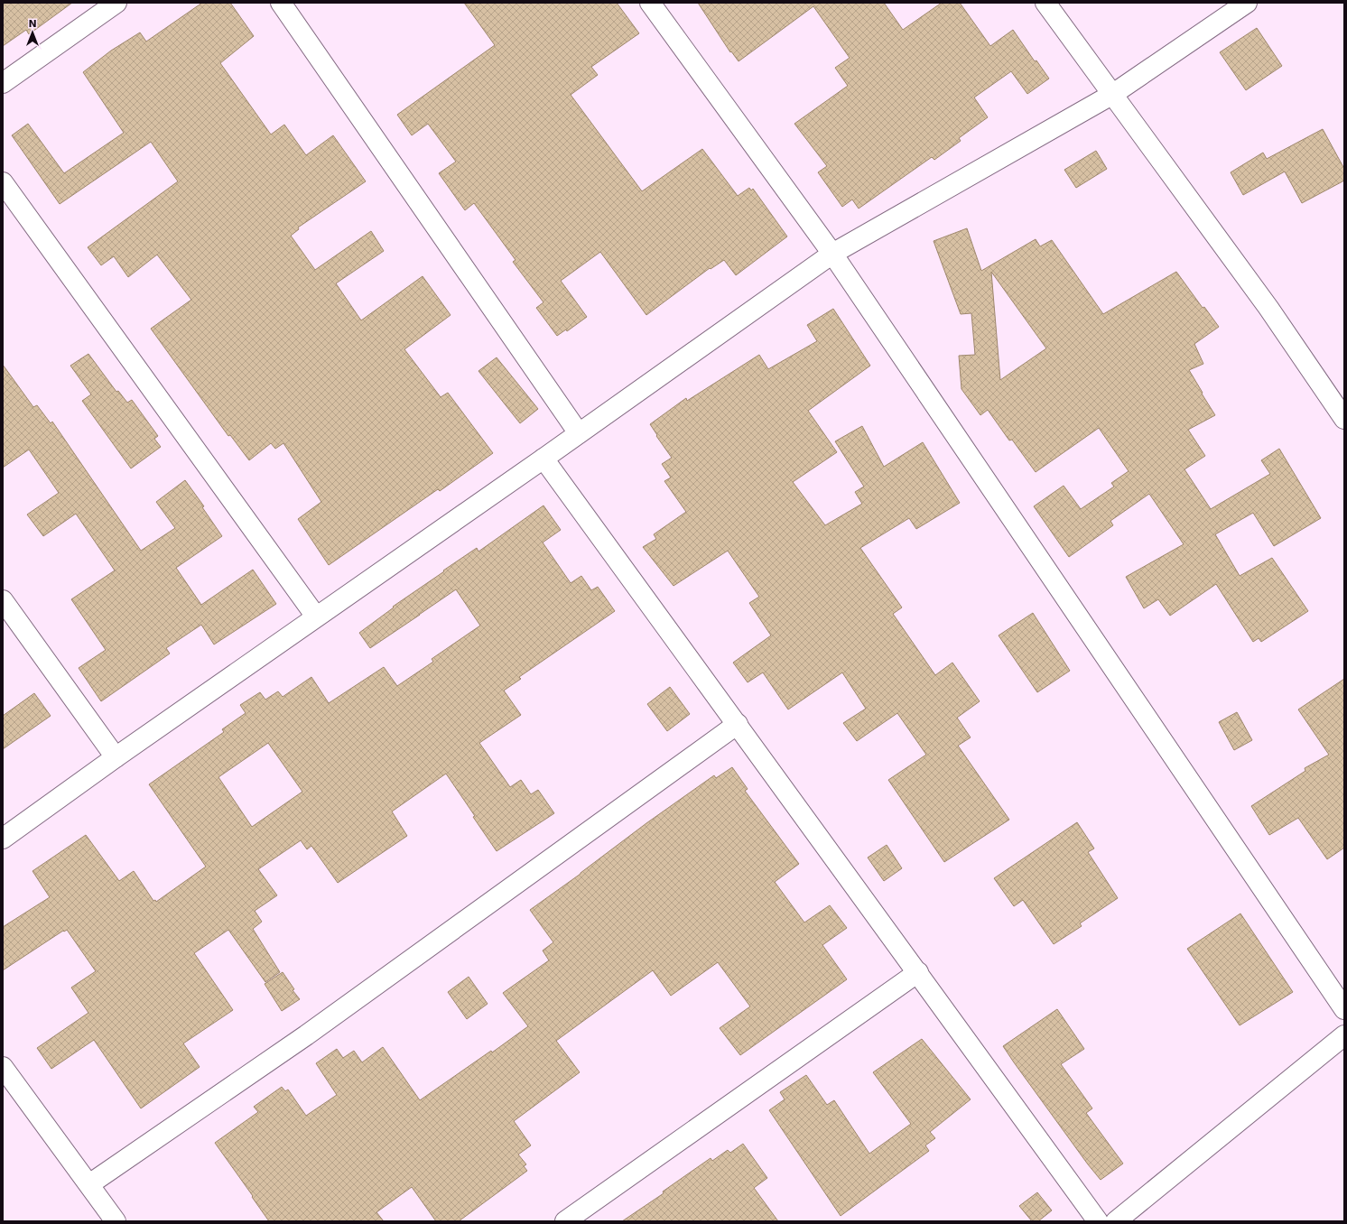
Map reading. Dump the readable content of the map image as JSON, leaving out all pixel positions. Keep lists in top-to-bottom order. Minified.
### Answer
{"north":"top"}
